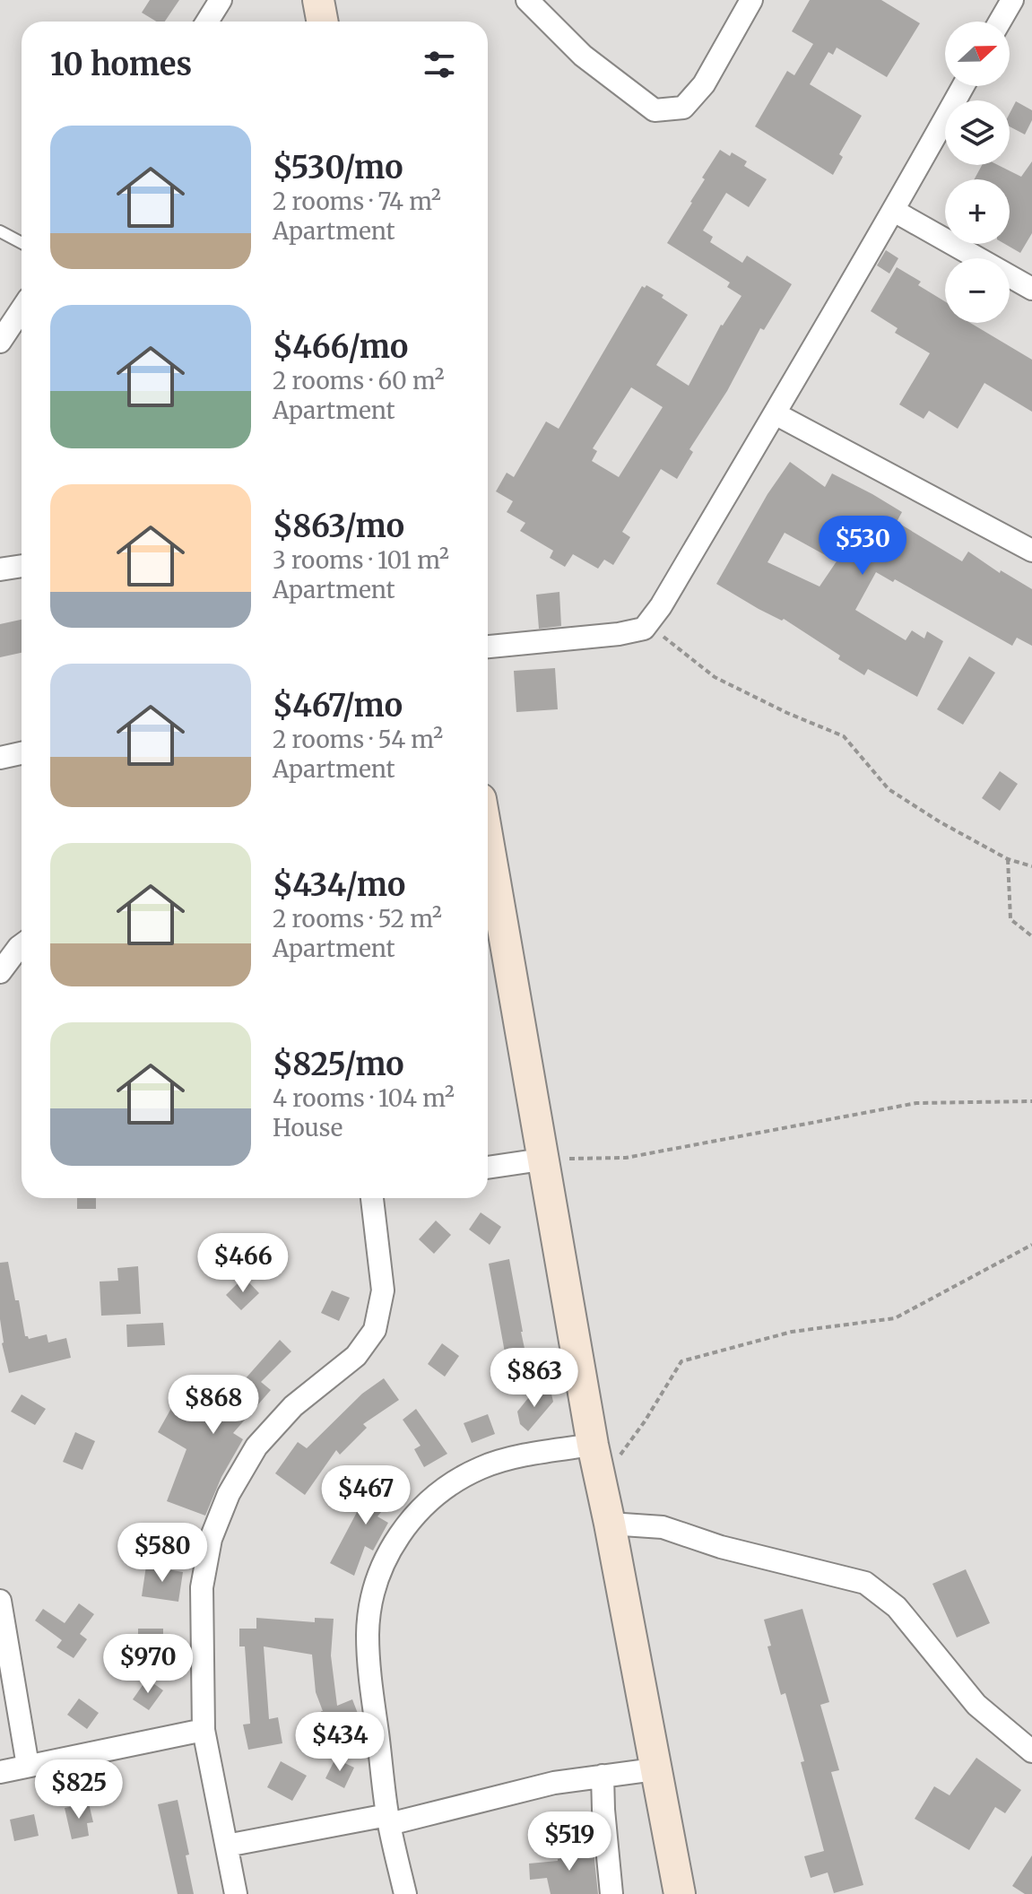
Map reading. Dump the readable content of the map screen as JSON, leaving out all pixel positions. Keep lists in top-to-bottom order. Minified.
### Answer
{"north":"right","page":{"map_buttons":["+","−"],"heading":"10 homes","list":[{"name":"$530/mo","note":"2 rooms · 74 m² · Apartment"},{"name":"$466/mo","note":"2 rooms · 60 m² · Apartment"},{"name":"$863/mo","note":"3 rooms · 101 m² · Apartment"},{"name":"$467/mo","note":"2 rooms · 54 m² · Apartment"},{"name":"$434/mo","note":"2 rooms · 52 m² · Apartment"},{"name":"$825/mo","note":"4 rooms · 104 m² · House"}],"price":["$530","$466","$863","$868","$467","$580","$970","$434","$825","$519"]}}
